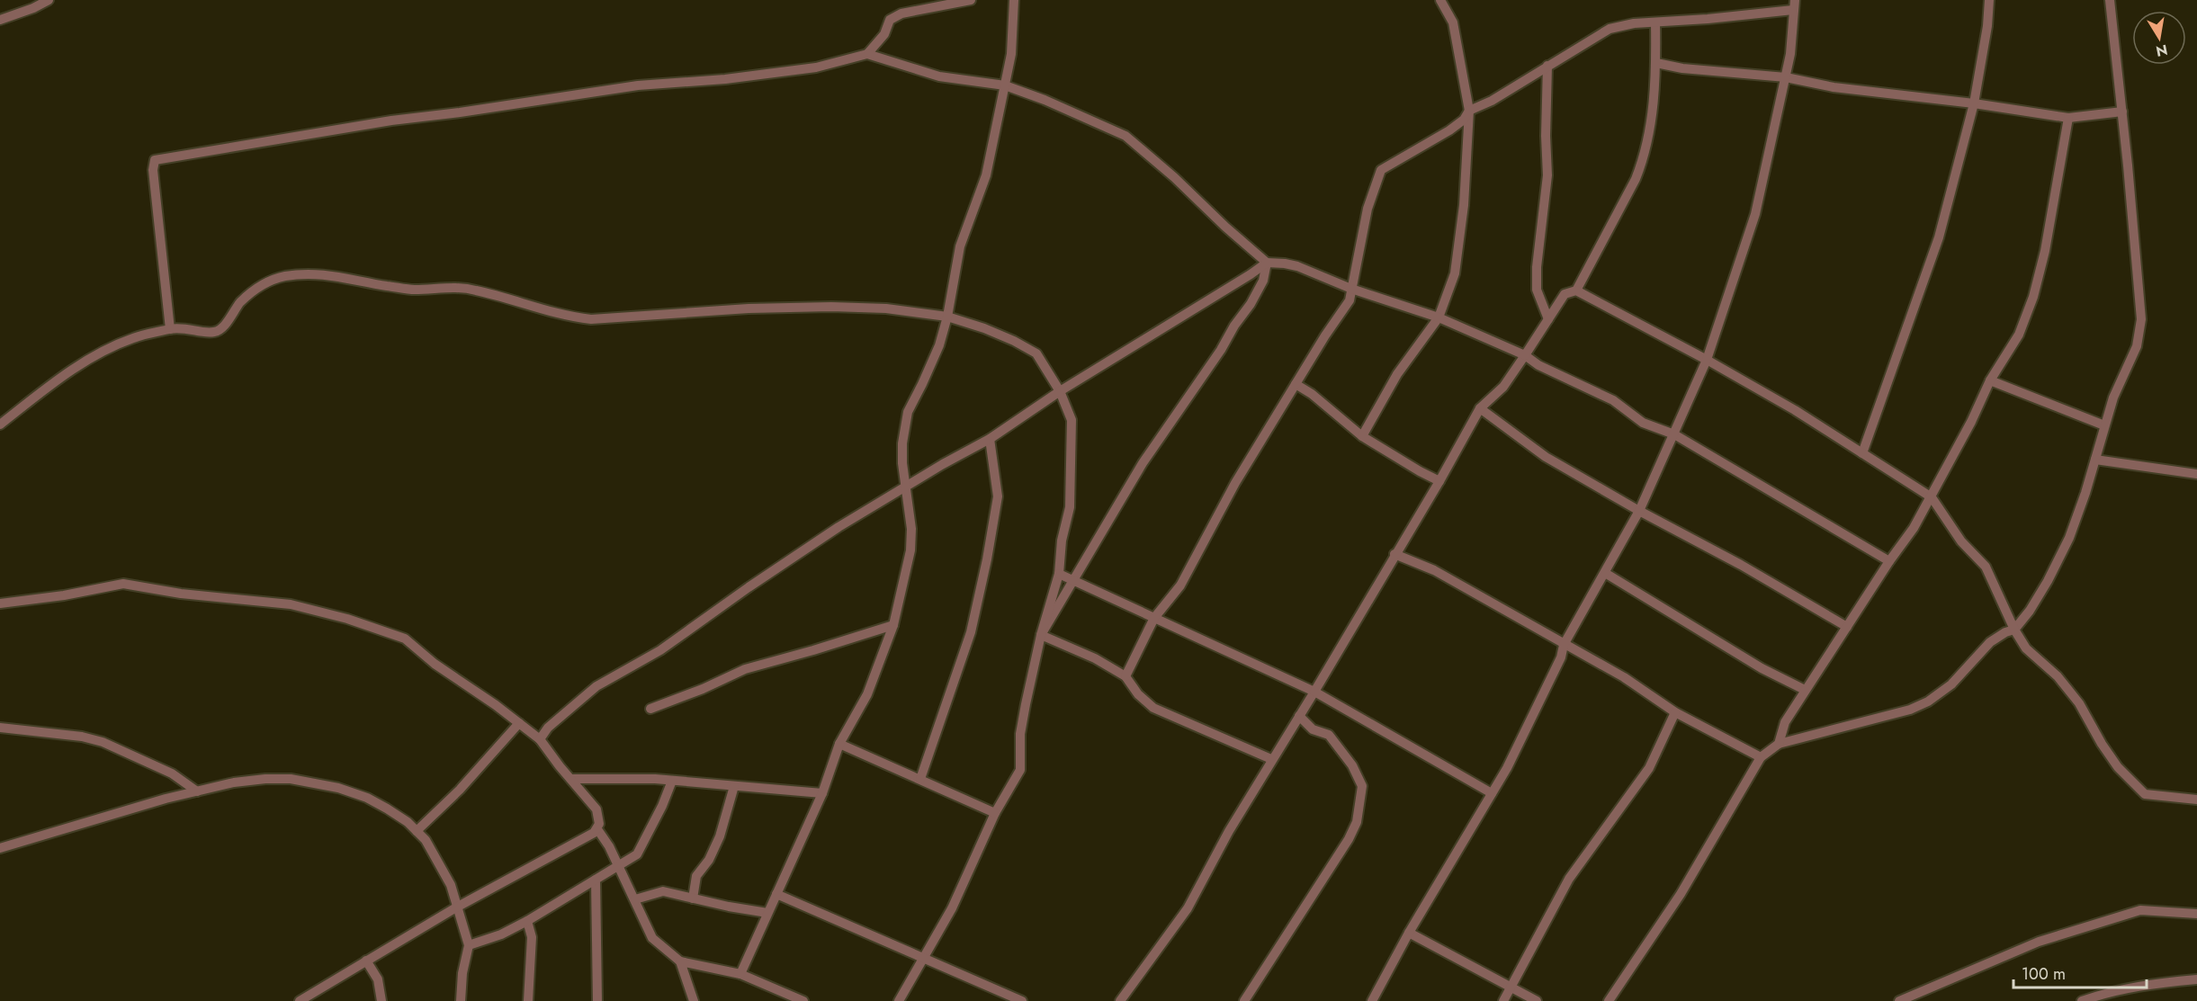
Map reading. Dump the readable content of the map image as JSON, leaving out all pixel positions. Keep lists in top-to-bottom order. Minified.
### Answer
{"scale_bar":"100 m","north":"bottom"}
